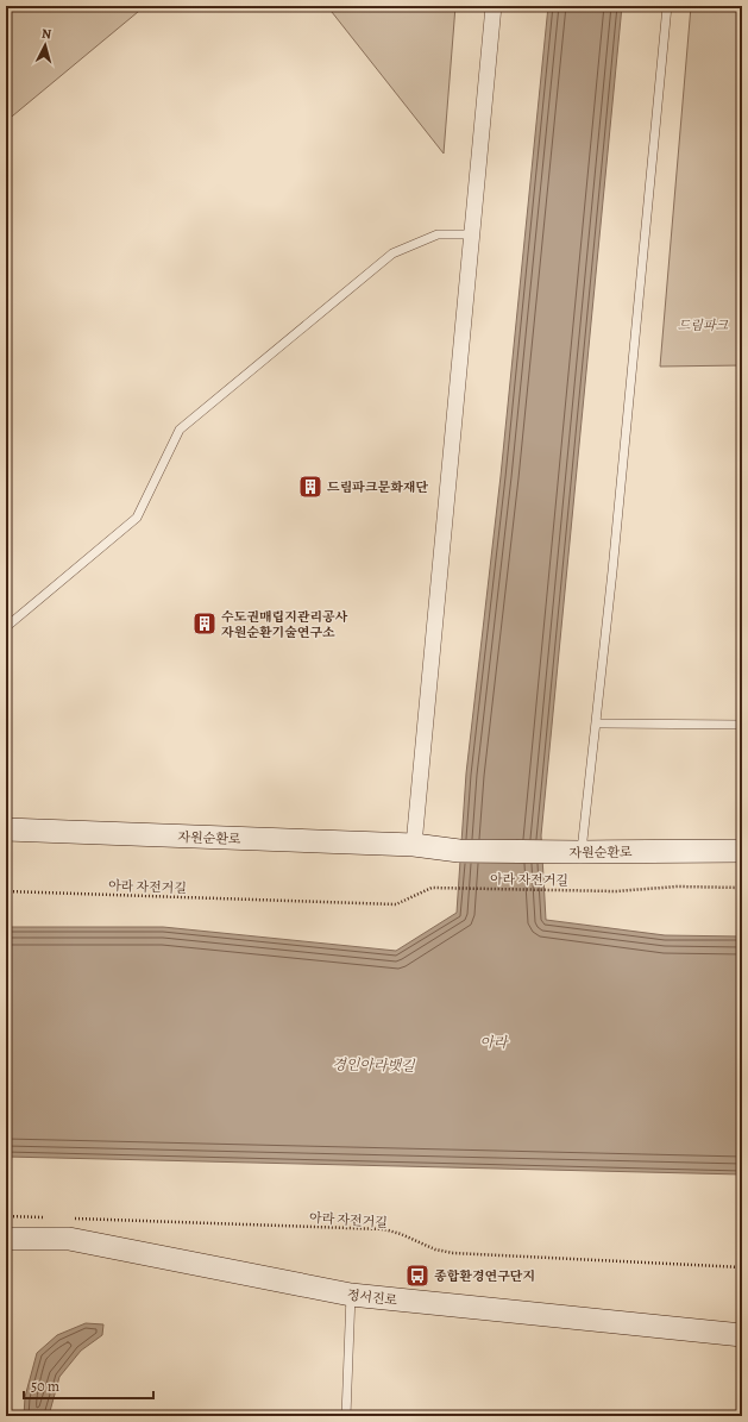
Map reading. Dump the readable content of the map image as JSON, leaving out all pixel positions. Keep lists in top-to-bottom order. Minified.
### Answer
{"streets":{"street":["자원순환로","정서진로"],"path":["아라 자전거길"]},"water":["아라","경인아라뱃길"],"parks":["드림파크"],"places":{"building":["드림파크문화재단","수도권매립지관리공사 자원순환기술연구소"],"bus stop":["종합환경연구단지"]},"scale_bar":"50 m","north":"top"}
